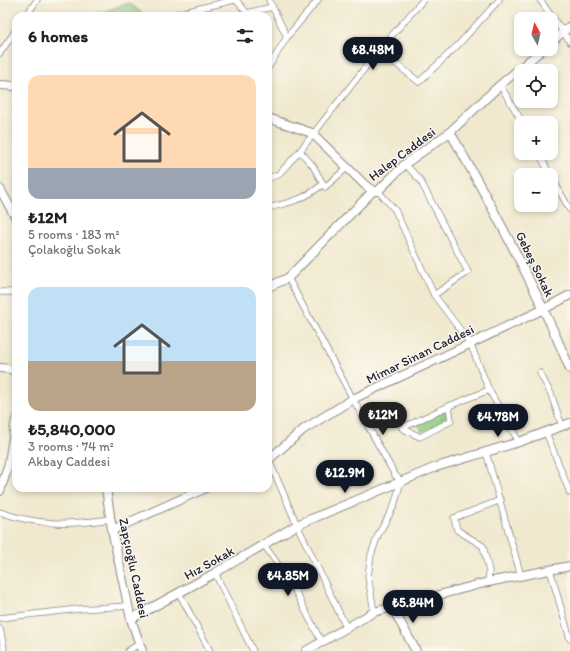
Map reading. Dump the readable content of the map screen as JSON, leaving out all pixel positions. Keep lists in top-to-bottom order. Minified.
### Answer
{"streets":{"street":["Halep Caddesi","Gebeş Sokak","Mimar Sinan Caddesi","Hız Sokak","Zapçıoğlu Caddesi"]},"crossings":[["Halep Caddesi","Gebeş Sokak"],["Gebeş Sokak","Mimar Sinan Caddesi"],["Hız Sokak","Zapçıoğlu Caddesi"]],"north":"top","page":{"map_buttons":["+","−"],"heading":"6 homes","price":["₺8.48M","₺12M","₺4.78M","₺12.9M","₺4.85M","₺5.84M"],"list":[{"name":"₺12M","note":"5 rooms · 183 m² · Çolakoğlu Sokak"},{"name":"₺5,840,000","note":"3 rooms · 74 m² · Akbay Caddesi"}]}}
